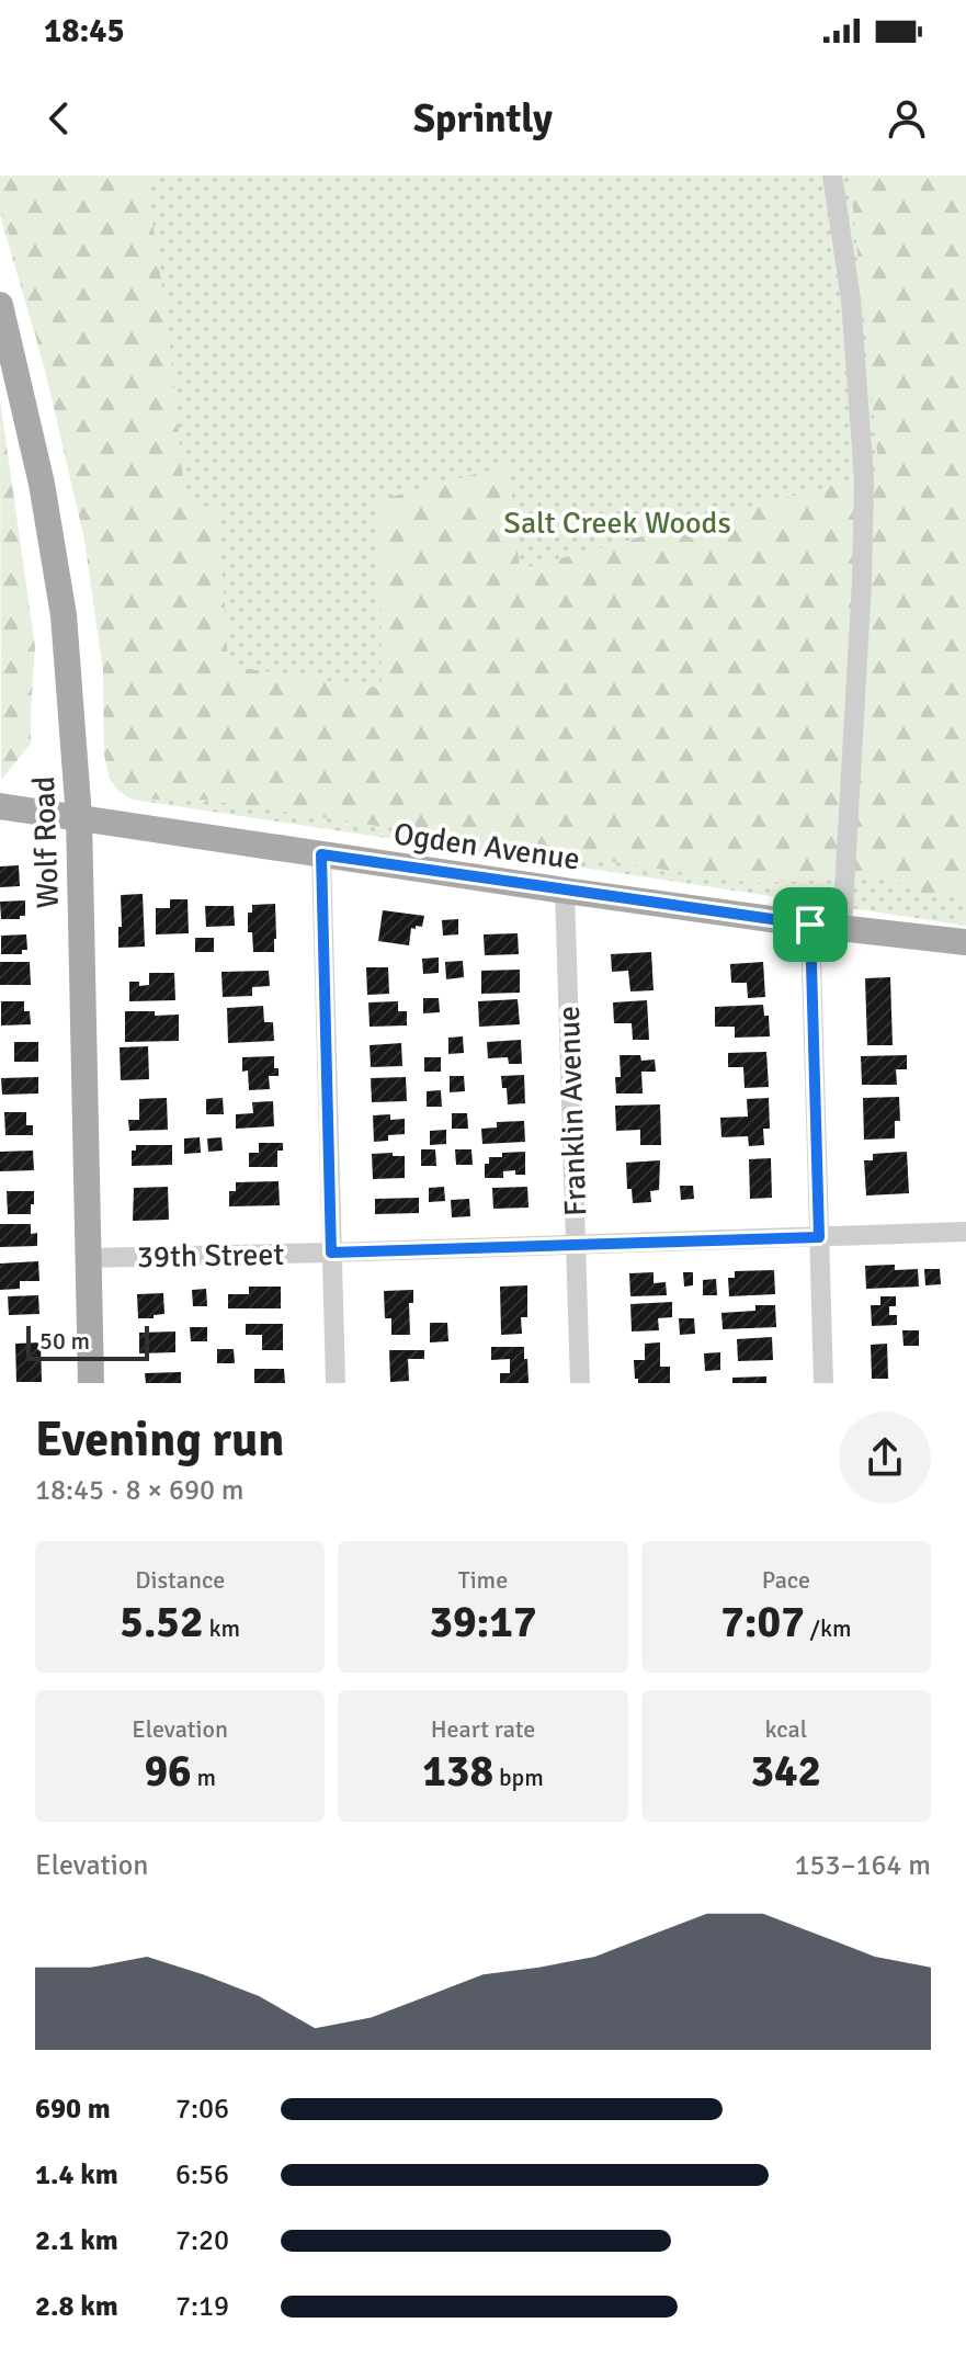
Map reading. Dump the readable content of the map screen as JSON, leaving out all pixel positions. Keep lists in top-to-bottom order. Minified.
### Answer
{"streets":{"main road":["Wolf Road","Ogden Avenue"],"street":["Franklin Avenue","39th Street"]},"crossings":[["Wolf Road","Ogden Avenue"],["Wolf Road","39th Street"],["Ogden Avenue","Franklin Avenue"],["Franklin Avenue","39th Street"]],"parks":["Salt Creek Woods"],"scale_bar":"50 m","page":{"status":"18:45","header":"Sprintly","scale":"50 m","heading":["Evening run","18:45 · 8 × 690 m"],"stats":[["Distance","5.52 km"],["Time","39:17"],["Pace","7:07 /km"],["Elevation","96 m"],["Heart rate","138 bpm"],["kcal","342"]],"chart":["Elevation","153–164 m"],"list":[{"name":"690 m","note":"7:06"},{"name":"1.4 km","note":"6:56"},{"name":"2.1 km","note":"7:20"},{"name":"2.8 km","note":"7:19"}]}}
